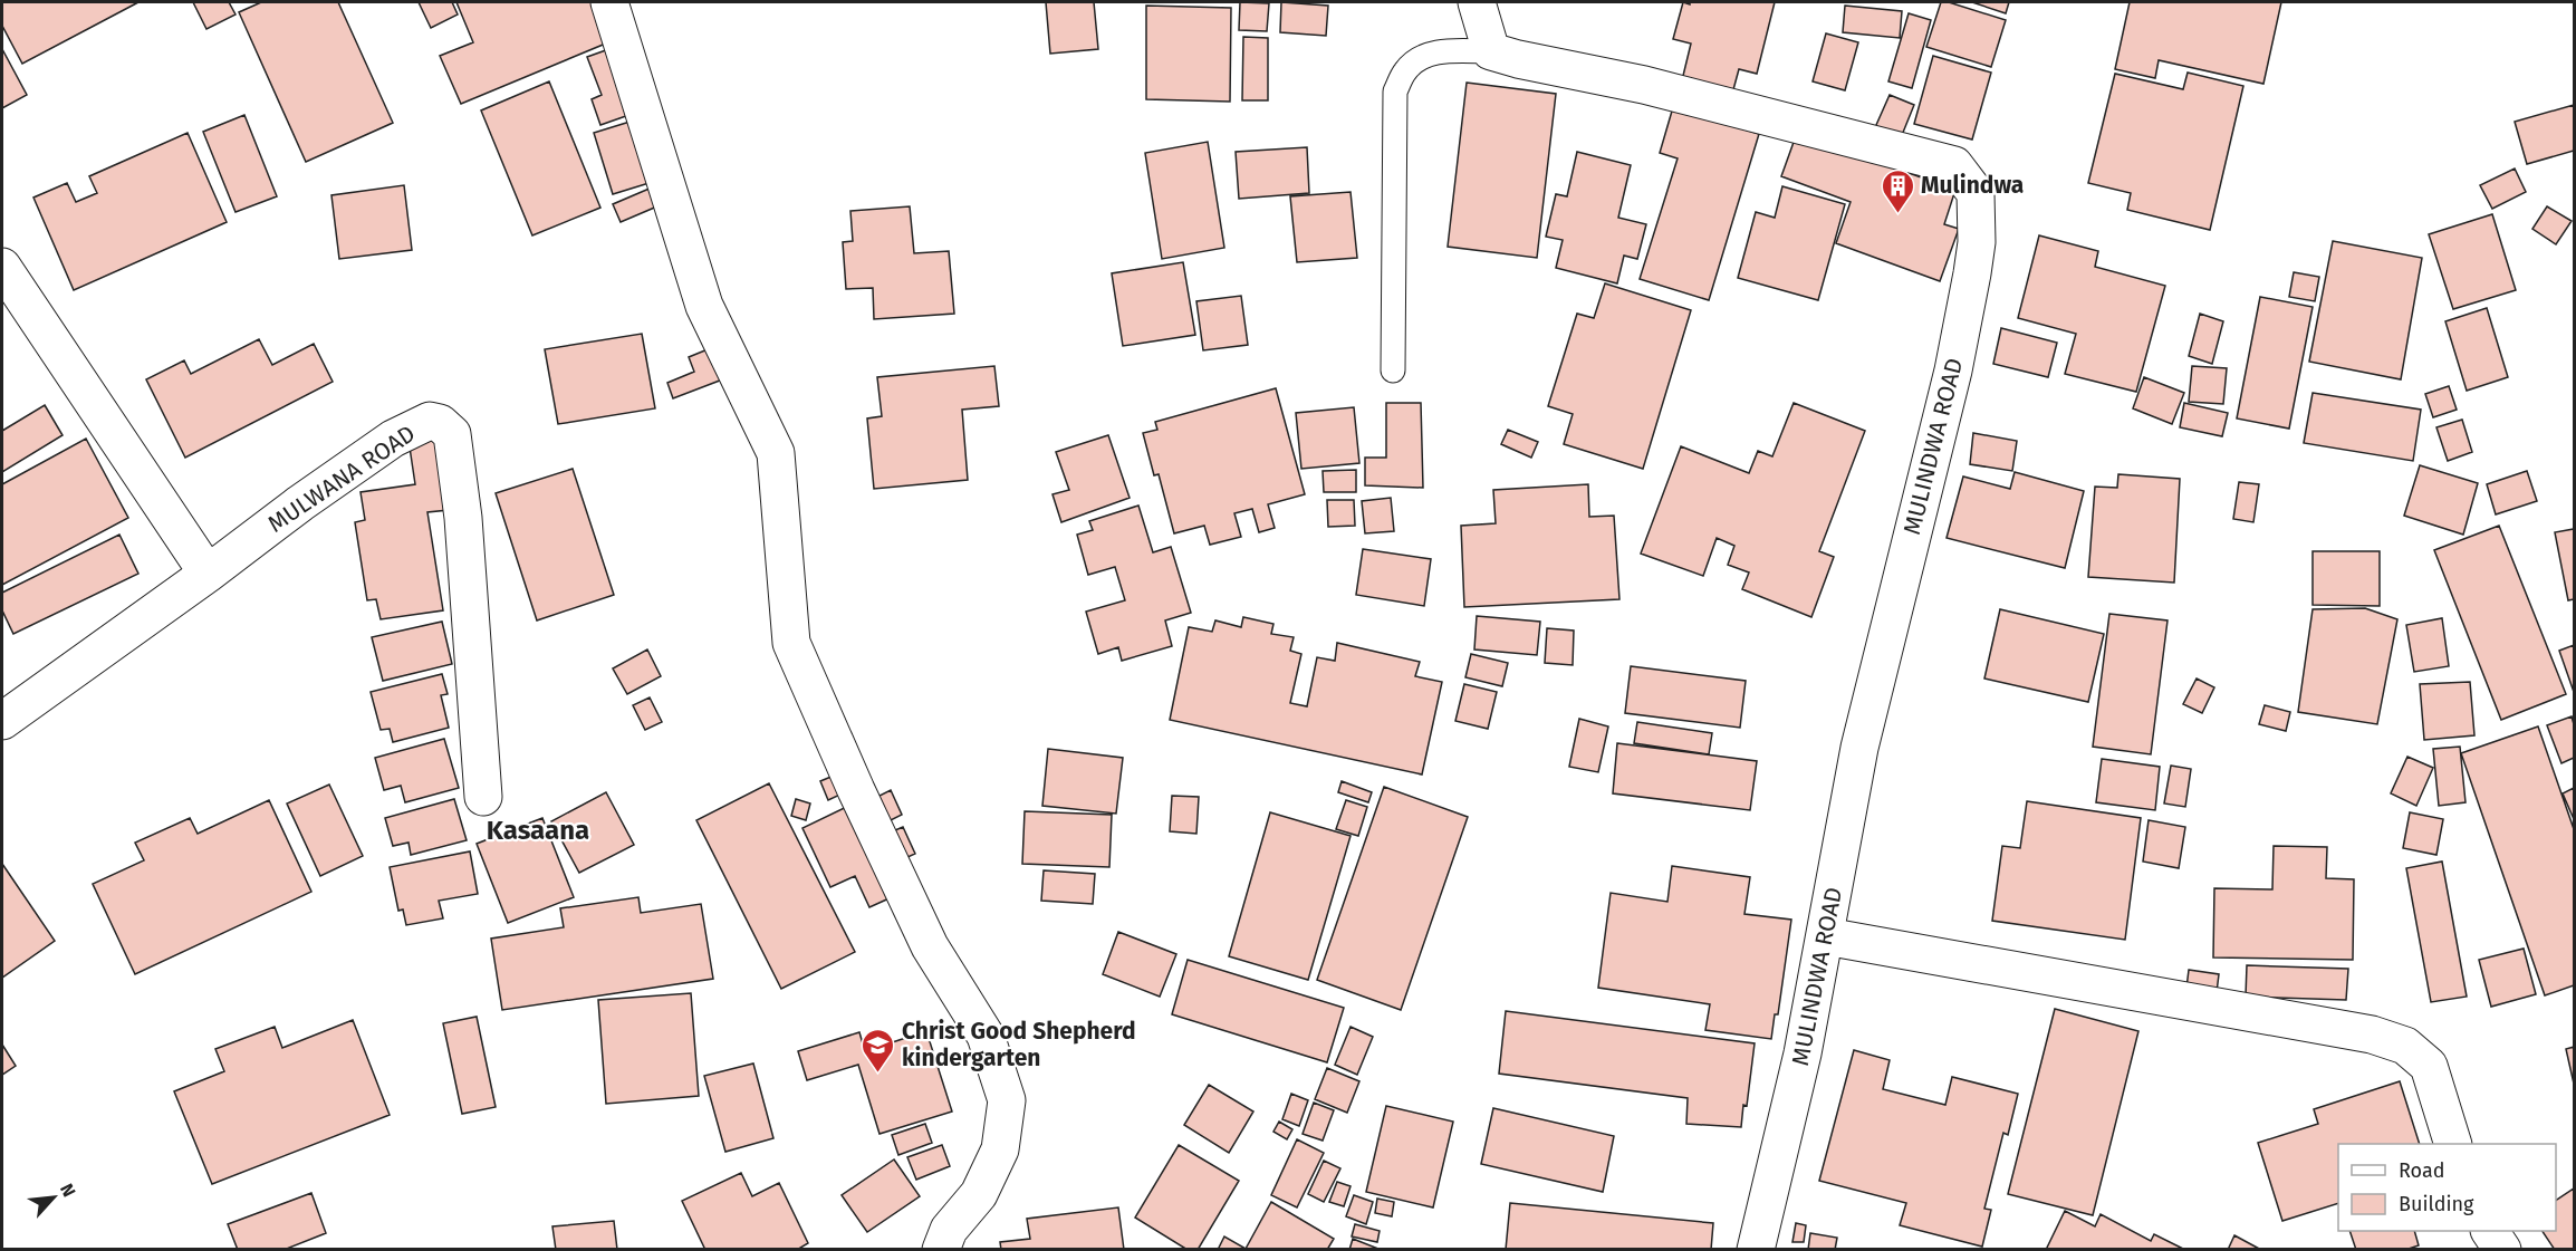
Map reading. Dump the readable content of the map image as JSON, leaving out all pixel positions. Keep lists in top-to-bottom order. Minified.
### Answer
{"streets":{"street":["MULINDWA ROAD","MULWANA ROAD"]},"districts":["Kasaana"],"places":{"building":["Mulindwa"],"school or university":["Christ Good Shepherd kindergarten"]},"legend":["Road","Building"],"north":"top right"}
